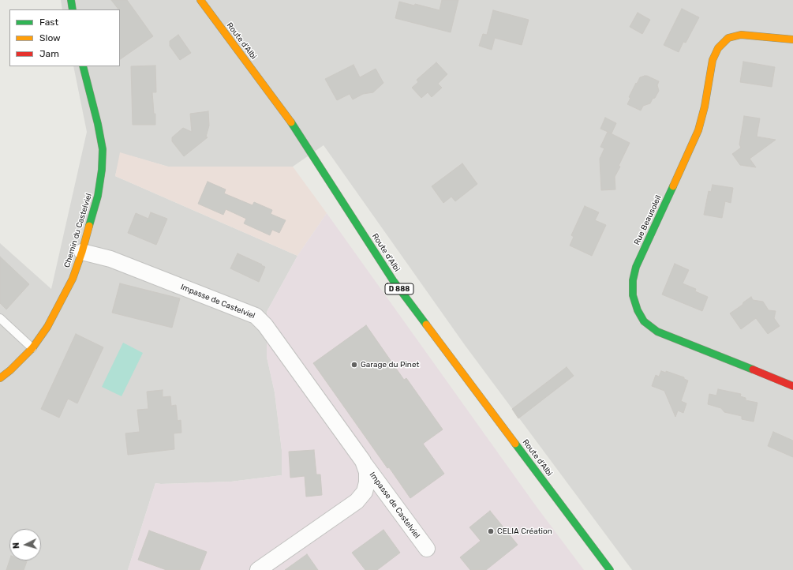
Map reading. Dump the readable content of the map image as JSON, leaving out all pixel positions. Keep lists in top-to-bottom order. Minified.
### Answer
{"streets":{"street":["Route d'Albi","Rue Beausoleil","Chemin du Castelviel","D 888","Impasse de Castelviel"]},"crossings":[["Chemin du Castelviel","Impasse de Castelviel"]],"places":["Garage du Pinet","CELIA Création"],"legend":["Fast","Slow","Jam"],"north":"left"}
